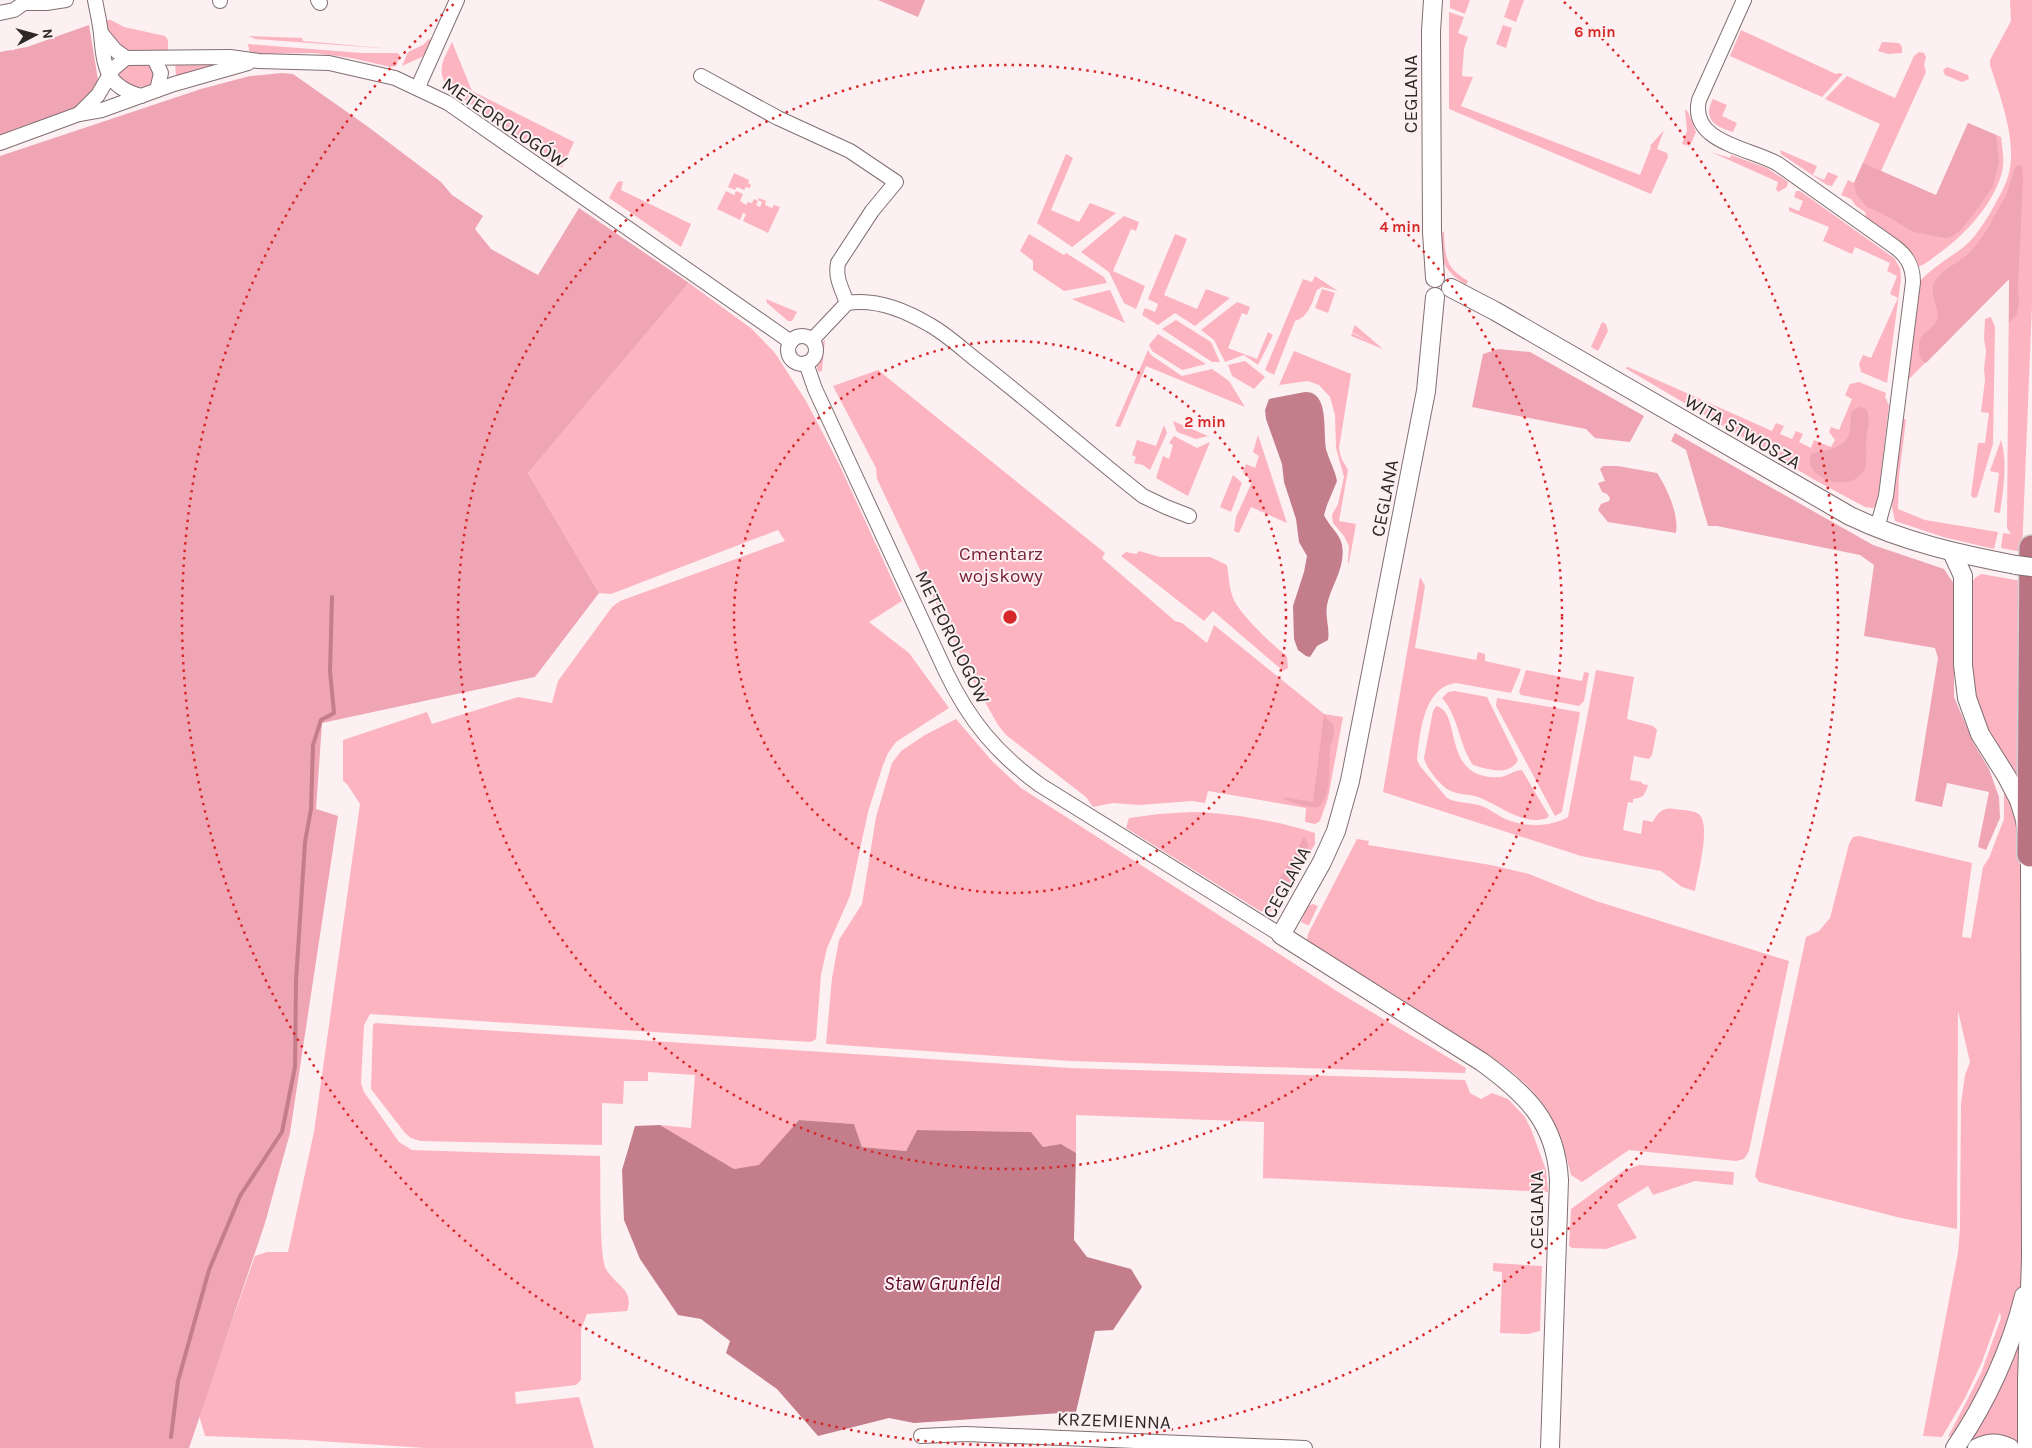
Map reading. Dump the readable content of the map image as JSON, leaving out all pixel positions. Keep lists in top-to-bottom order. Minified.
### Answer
{"streets":{"street":["CEGLANA","METEOROLOGÓW","WITA STWOSZA","KRZEMIENNA"]},"crossings":[["CEGLANA","METEOROLOGÓW"],["CEGLANA","WITA STWOSZA"]],"water":["Staw Grunfeld"],"parks":["Cmentarz wojskowy"],"north":"right","rings":["6 min","4 min","2 min"]}
